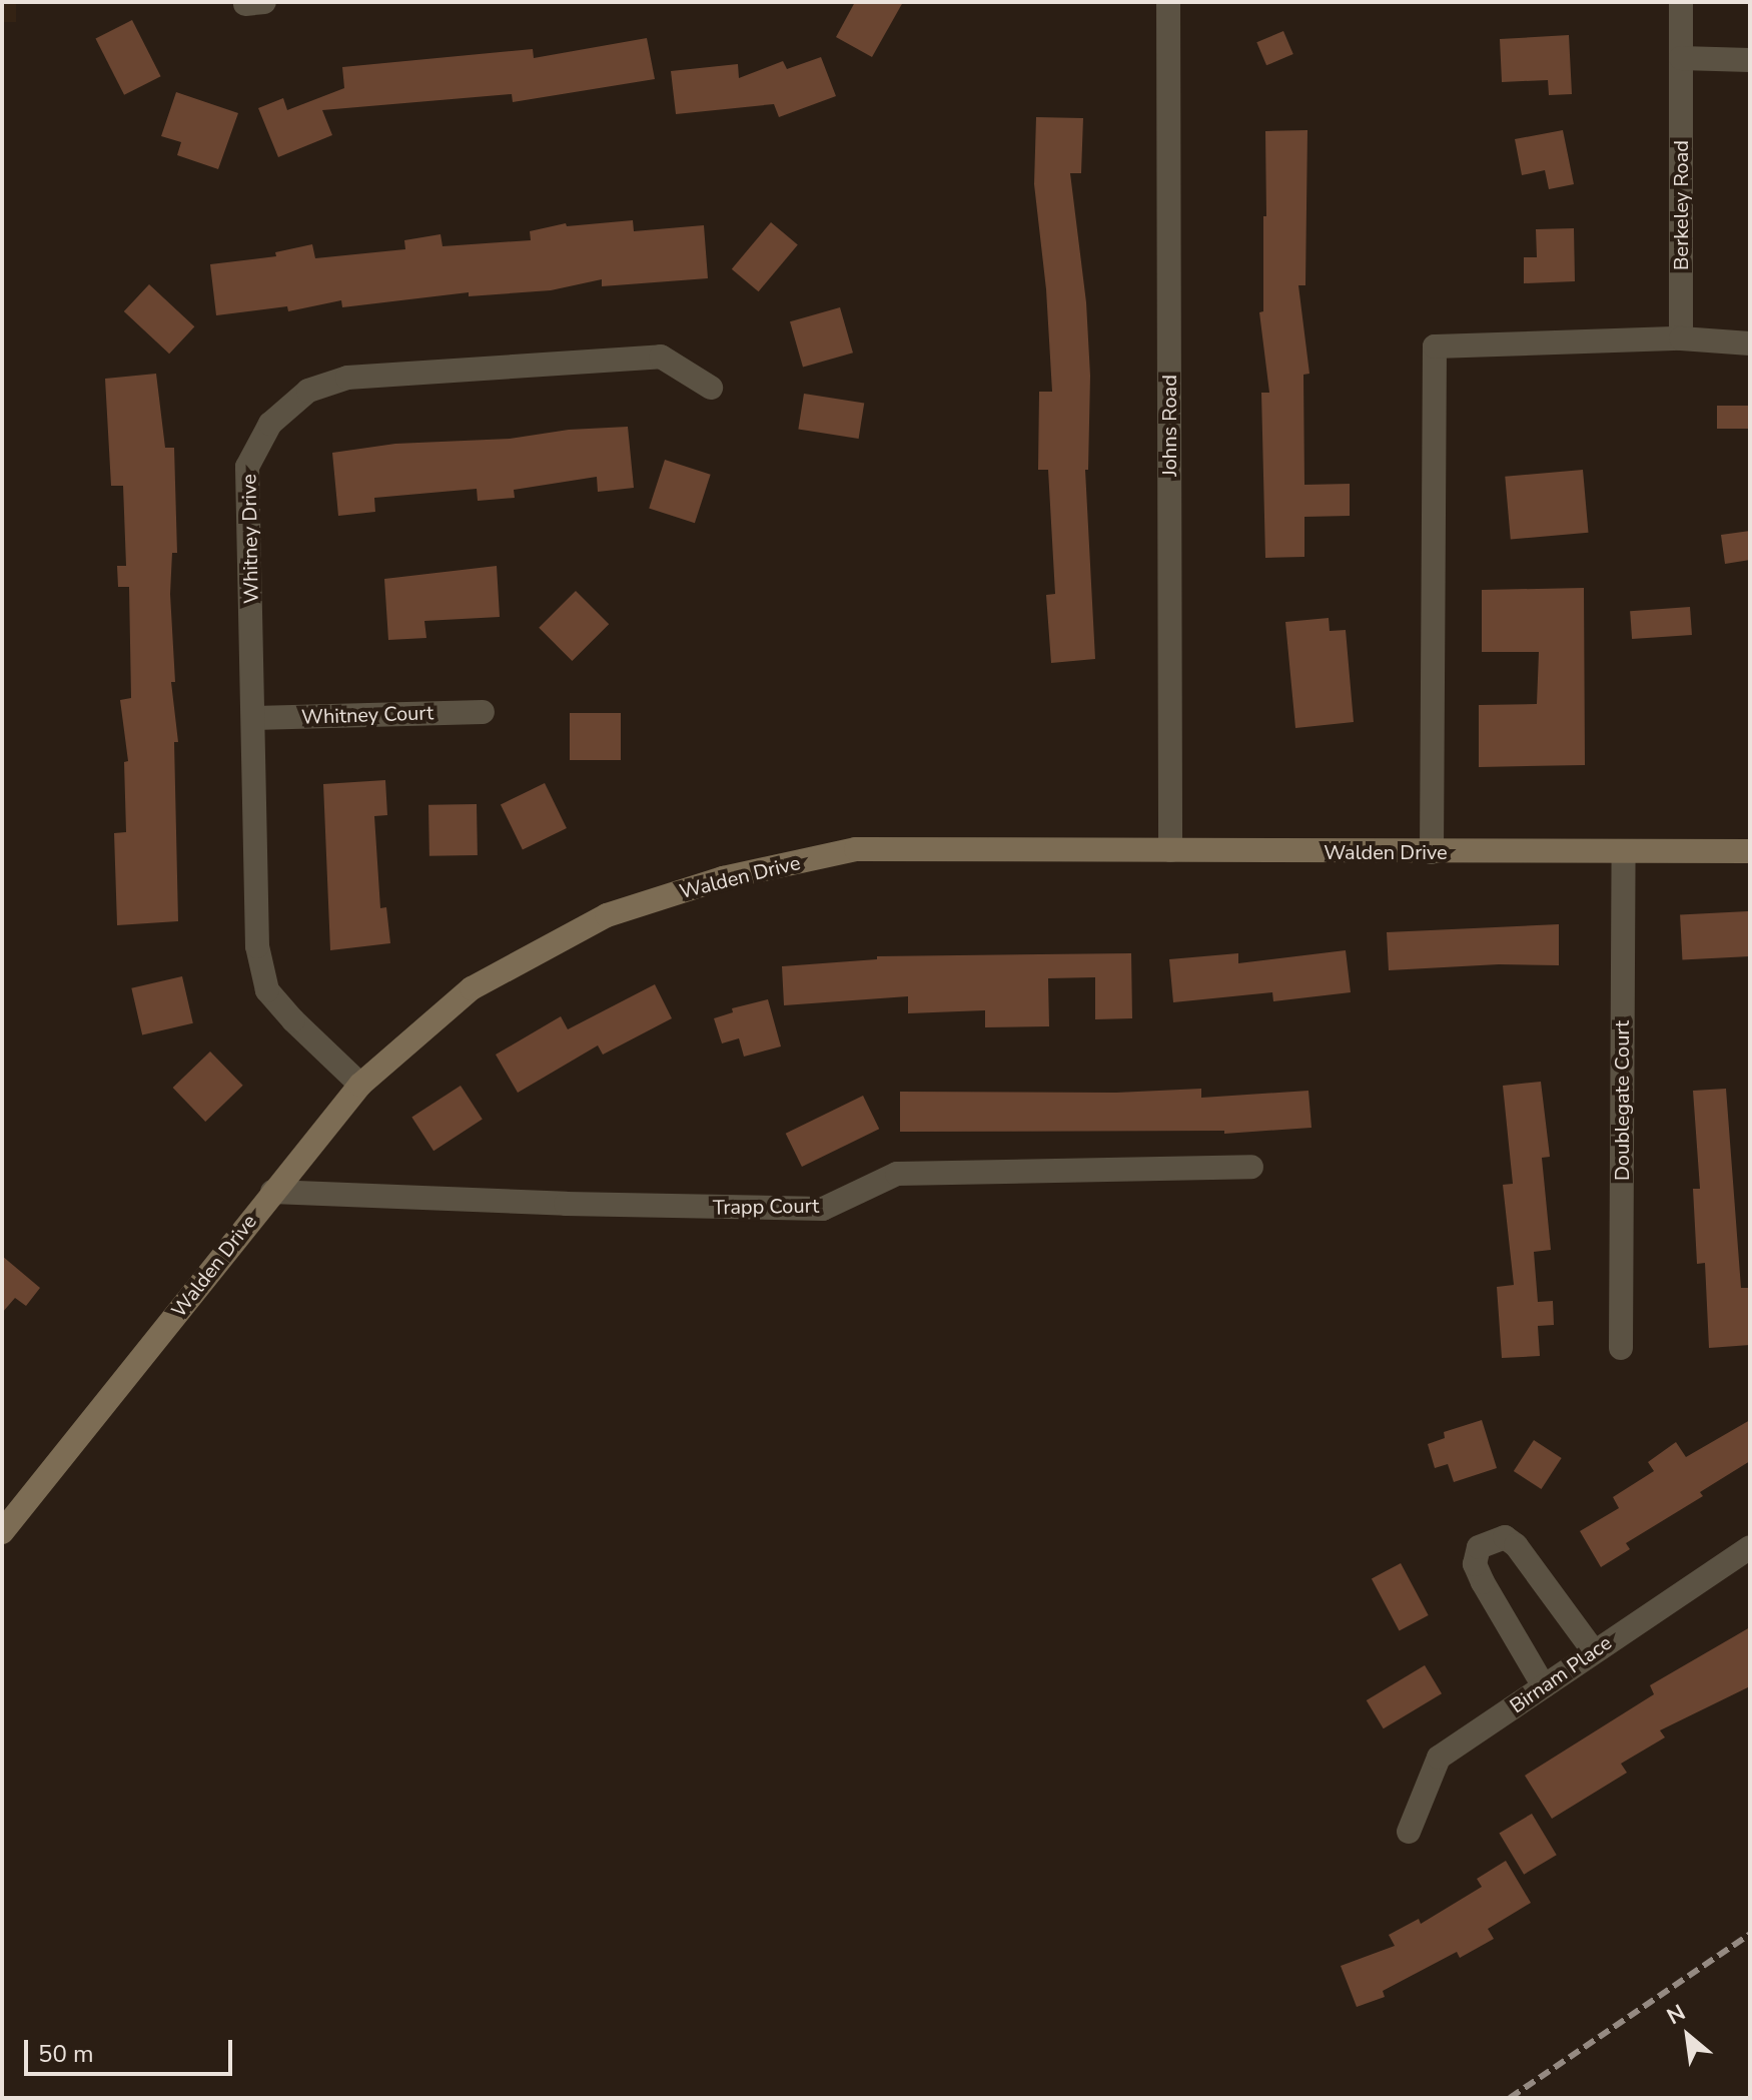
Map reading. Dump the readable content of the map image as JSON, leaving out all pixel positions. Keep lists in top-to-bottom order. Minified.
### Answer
{"streets":{"street":["Berkeley Road","Johns Road","Whitney Drive","Whitney Court","Walden Drive","Doublegate Court","Trapp Court","Birnam Place"]},"crossings":[["Johns Road","Walden Drive"],["Whitney Drive","Whitney Court"],["Whitney Drive","Walden Drive"],["Walden Drive","Doublegate Court"],["Walden Drive","Trapp Court"]],"scale_bar":"50 m","north":"top left"}
